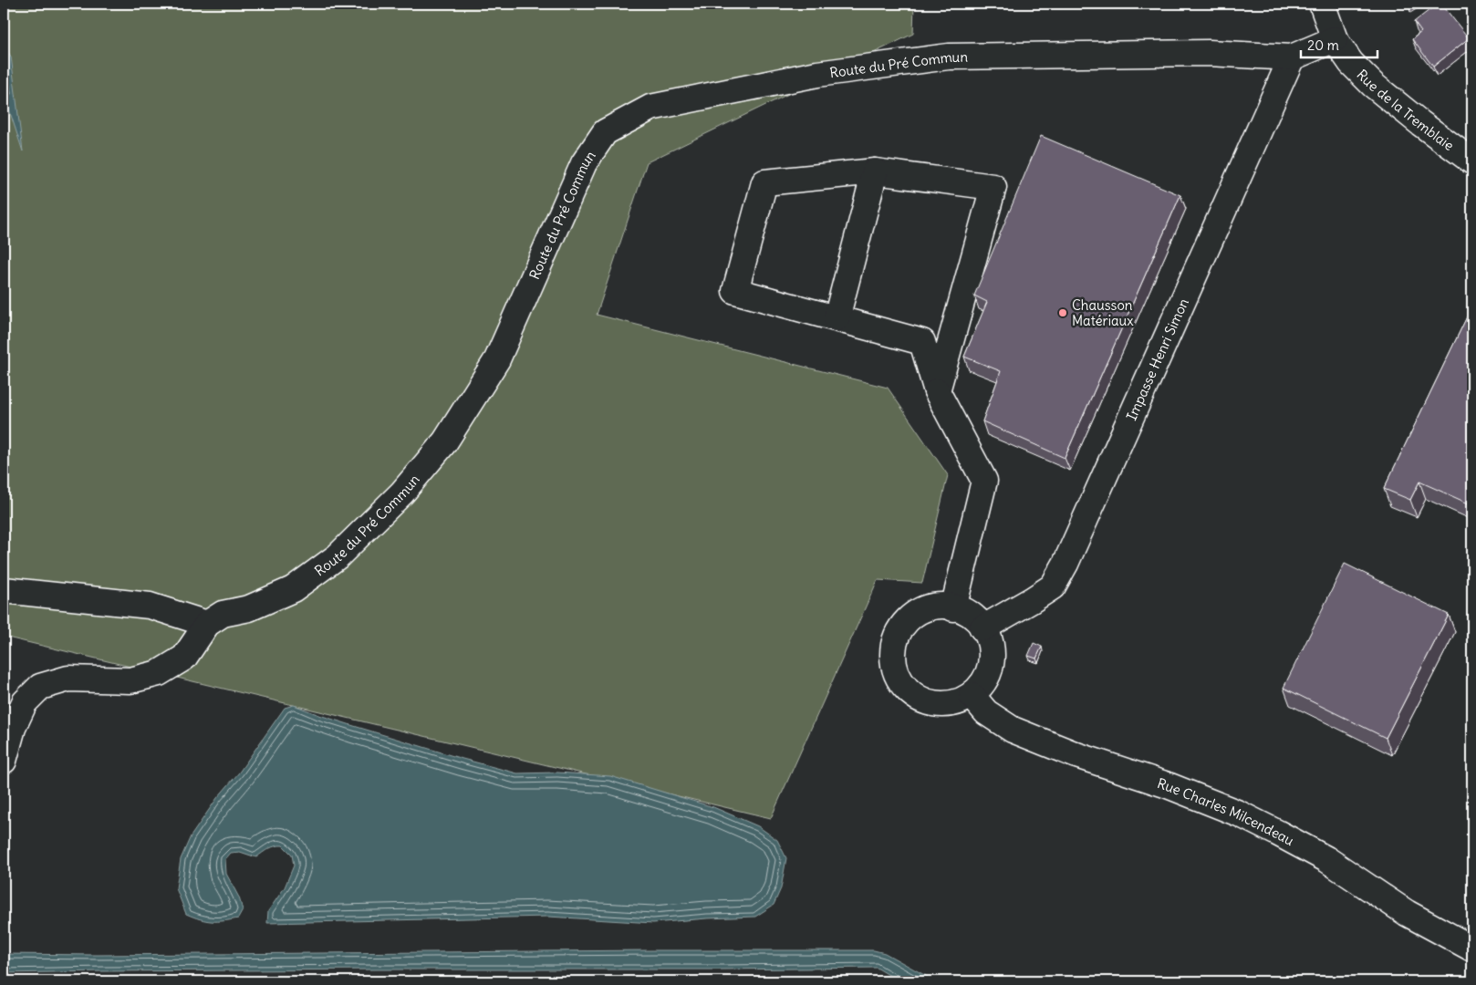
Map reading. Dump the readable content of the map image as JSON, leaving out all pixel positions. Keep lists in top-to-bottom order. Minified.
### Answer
{"streets":{"street":["Route du Pré Commun","Rue de la Tremblaie","Impasse Henri Simon","Rue Charles Milcendeau"]},"crossings":[["Route du Pré Commun","Rue de la Tremblaie"],["Route du Pré Commun","Impasse Henri Simon"],["Impasse Henri Simon","Rue Charles Milcendeau"]],"places":["Chausson Matériaux"],"scale_bar":"20 m"}
